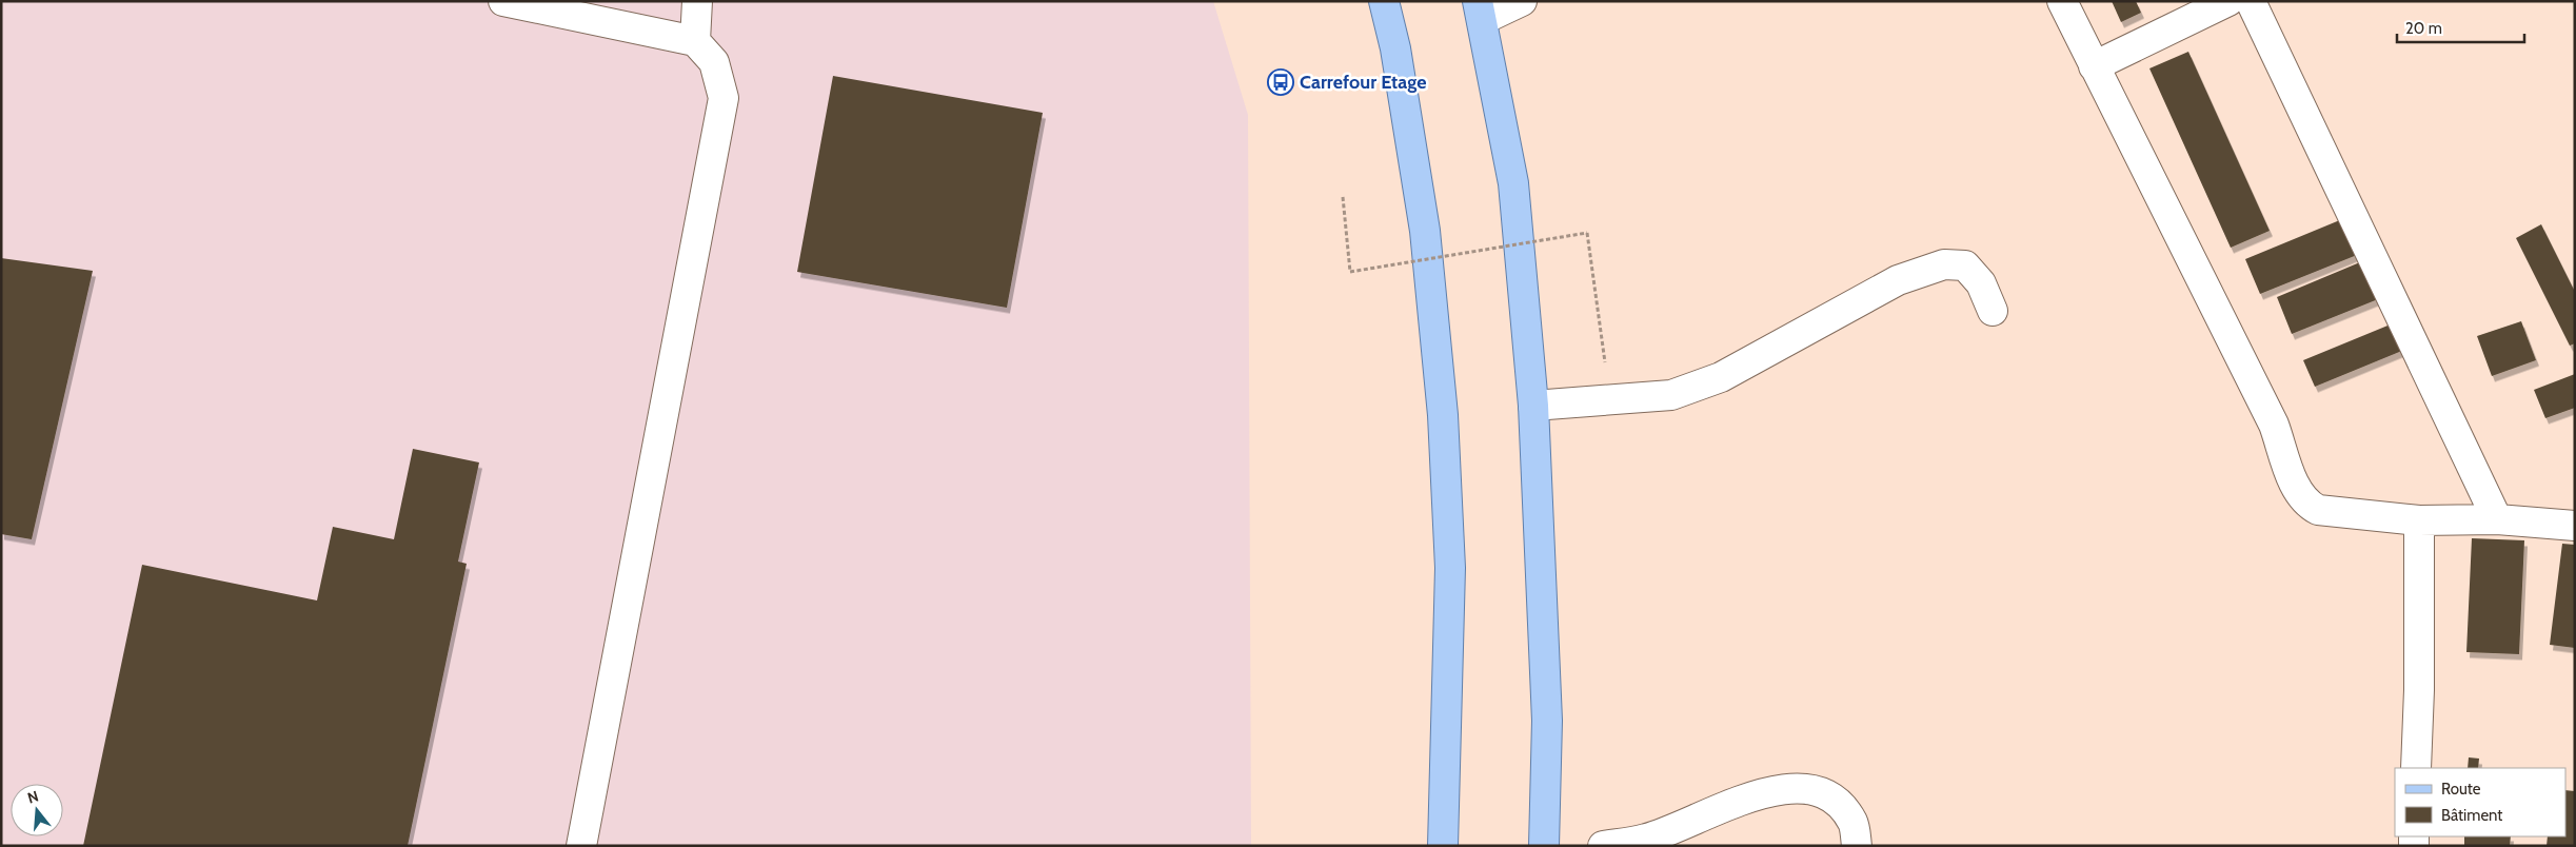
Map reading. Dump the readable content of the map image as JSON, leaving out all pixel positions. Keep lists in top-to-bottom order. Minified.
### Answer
{"places":{"bus stop":["Carrefour Etage"]},"legend":["Route","Bâtiment"],"scale_bar":"20 m","north":"top"}
